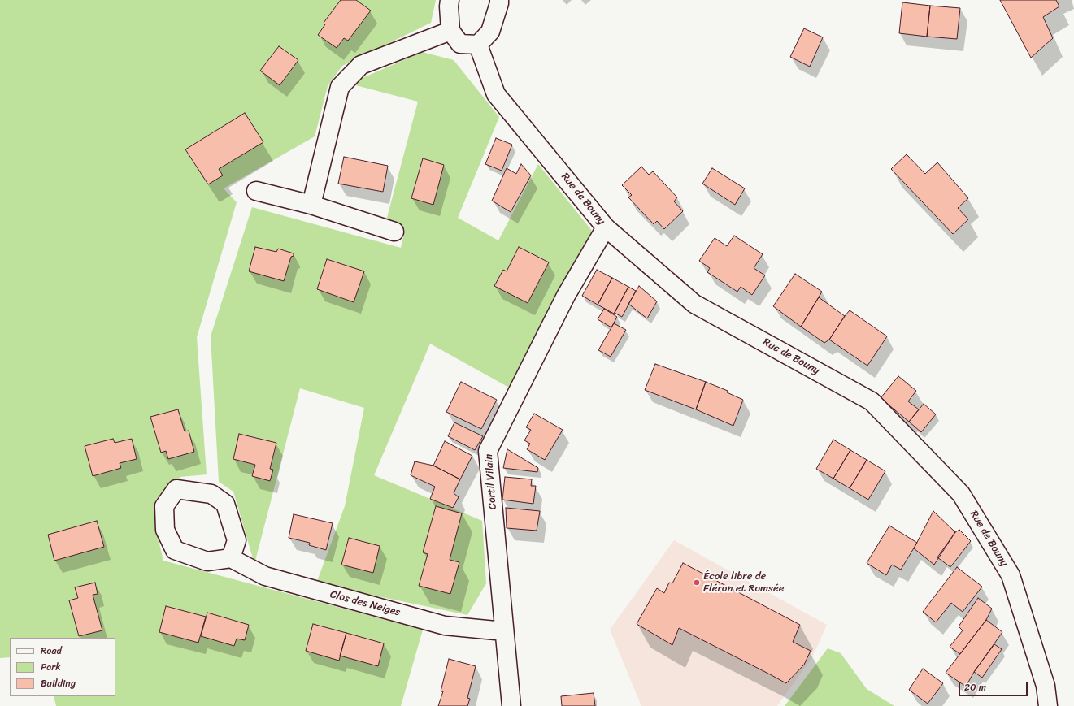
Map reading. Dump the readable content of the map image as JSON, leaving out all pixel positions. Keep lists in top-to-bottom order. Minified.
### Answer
{"streets":{"street":["Rue de Bouny","Cortil Vilain","Clos des Neiges"]},"crossings":[["Rue de Bouny","Cortil Vilain"],["Cortil Vilain","Clos des Neiges"]],"places":["École libre de Fléron et Romsée"],"legend":["Road","Park","Building"],"scale_bar":"20 m"}
